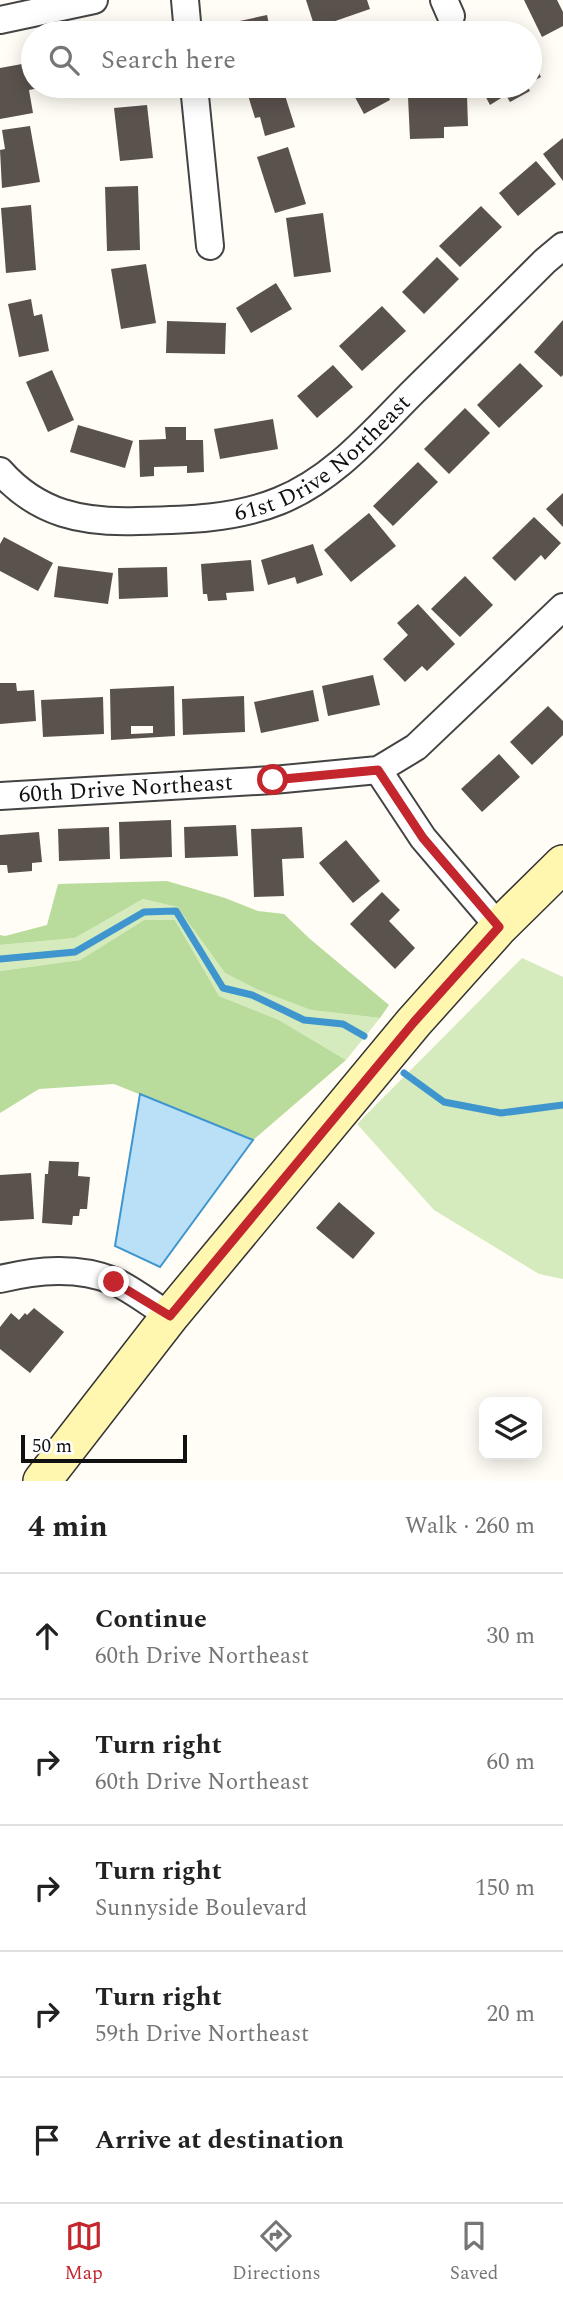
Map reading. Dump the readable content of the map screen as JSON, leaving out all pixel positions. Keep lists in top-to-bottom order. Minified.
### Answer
{"streets":{"street":["61st Drive Northeast","60th Drive Northeast"]},"scale_bar":"50 m","page":{"search":"Search here","scale":"50 m","heading":["4 min","Walk · 260 m"],"list":[["Continue","60th Drive Northeast","30 m"],["Turn right","60th Drive Northeast","60 m"],["Turn right","Sunnyside Boulevard","150 m"],["Turn right","59th Drive Northeast","20 m"],"Arrive at destination"],"nav":["Map","Directions","Saved"]}}
